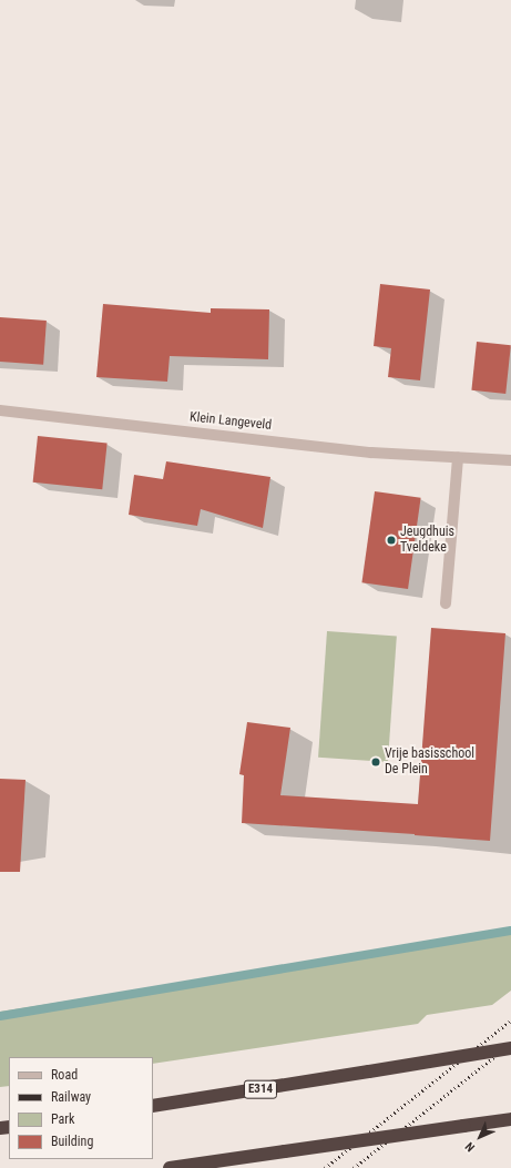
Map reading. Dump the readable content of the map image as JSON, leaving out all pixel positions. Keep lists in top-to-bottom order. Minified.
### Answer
{"streets":{"highway":["E314"],"street":["Klein Langeveld"]},"places":["Jeugdhuis Tveldeke","Vrije basisschool De Plein"],"legend":["Road","Railway","Park","Building"],"north":"bottom left"}
